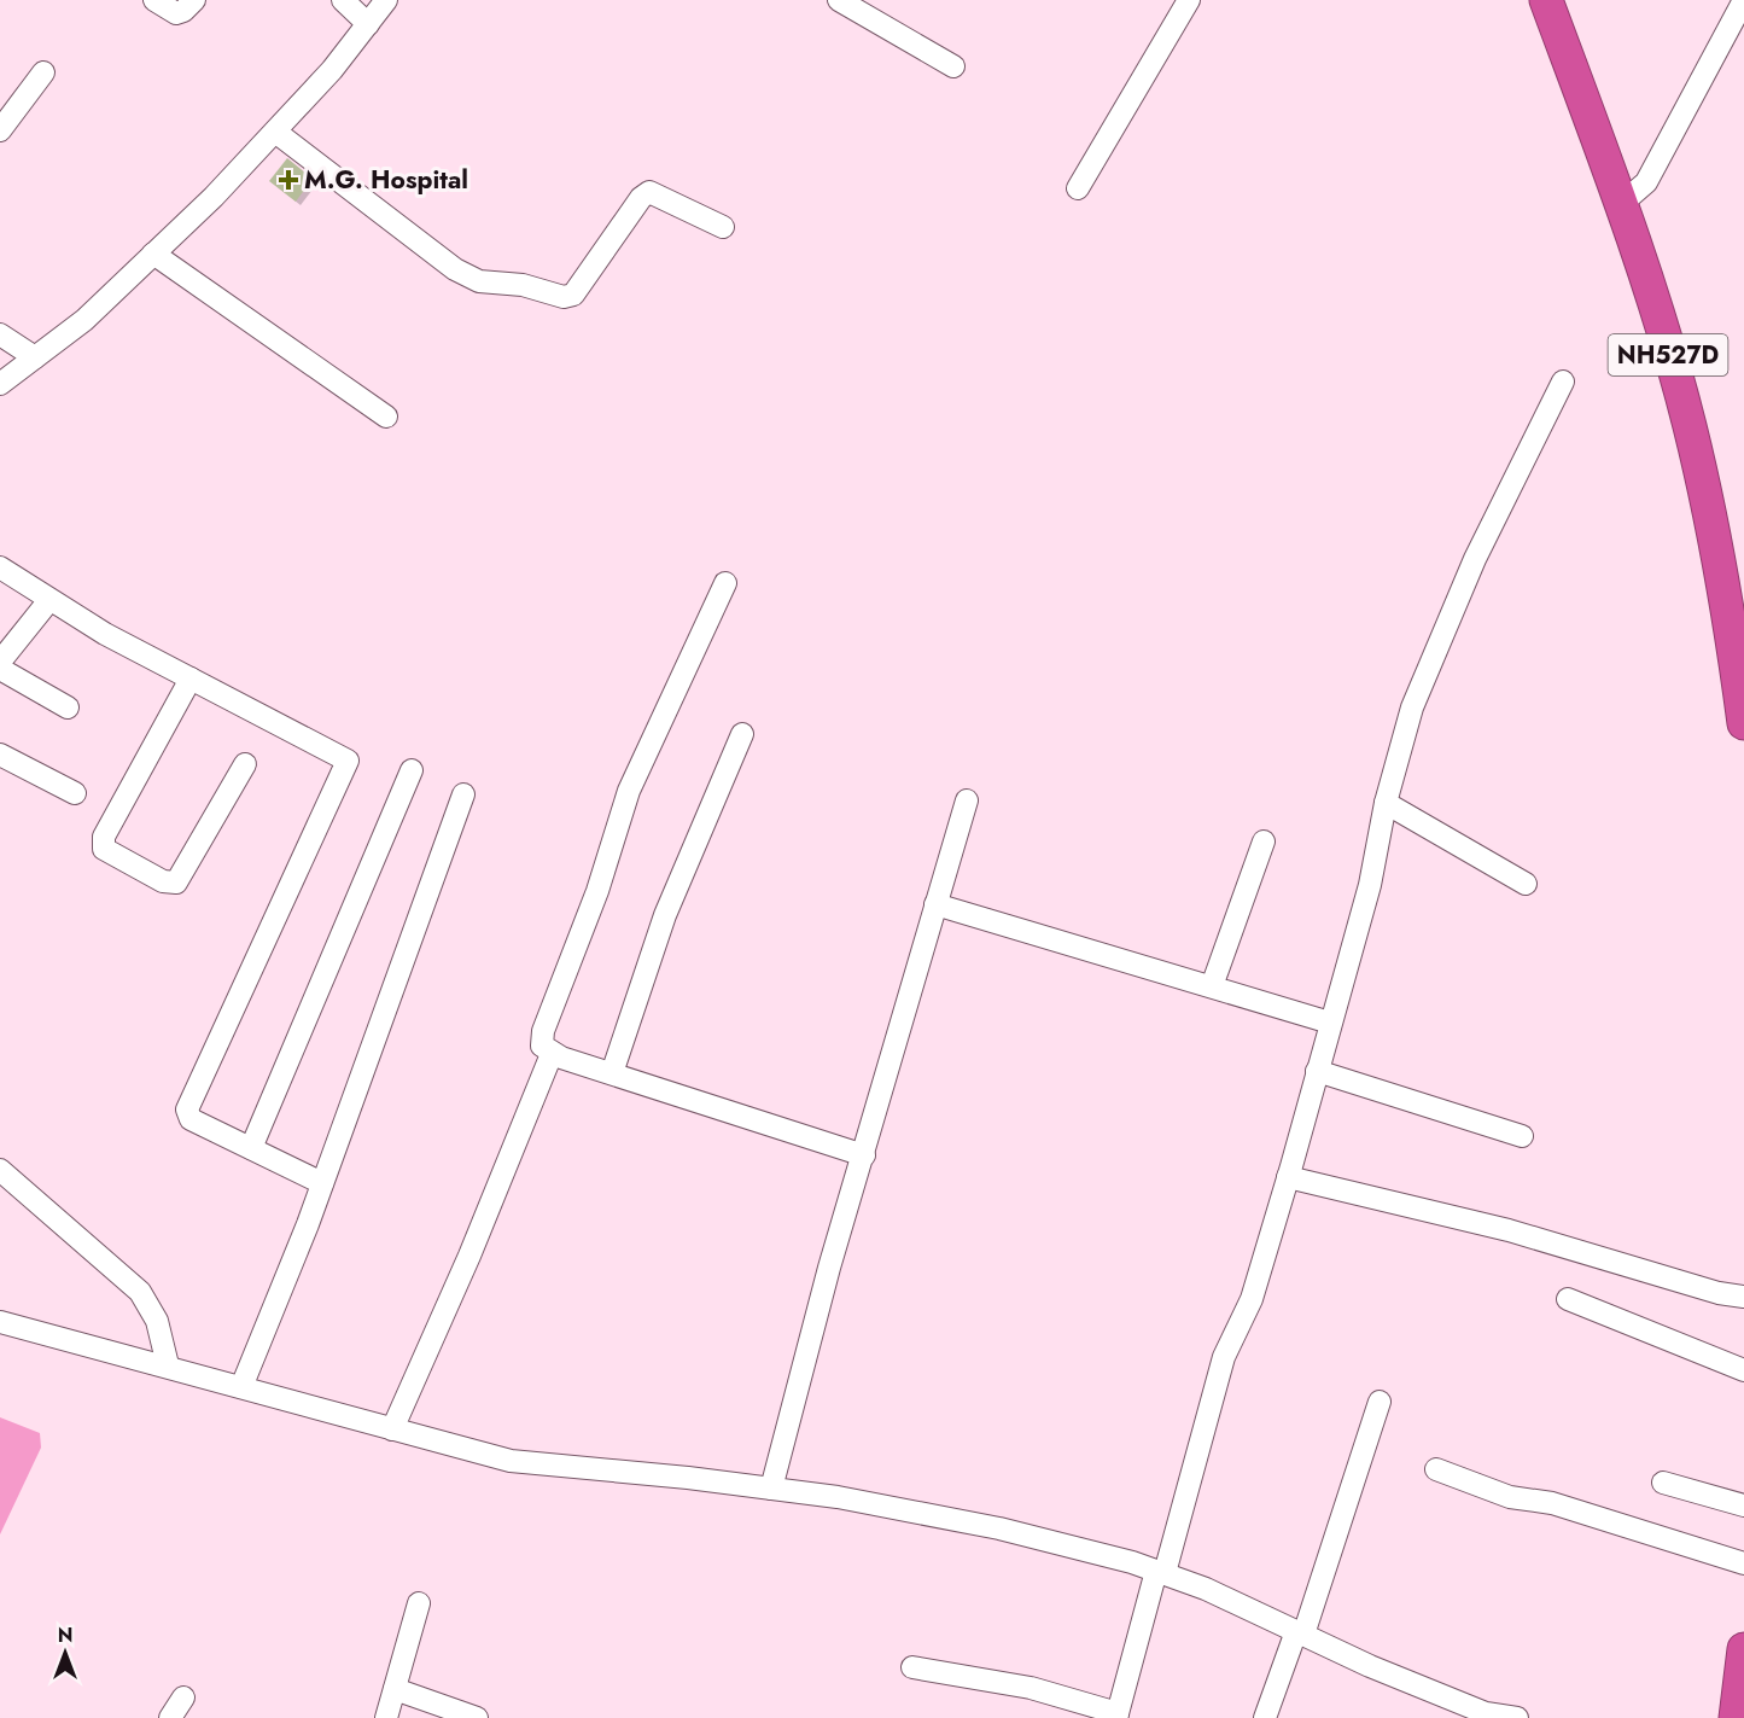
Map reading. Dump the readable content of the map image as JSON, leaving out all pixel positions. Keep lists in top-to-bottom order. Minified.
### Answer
{"streets":{"highway":["NH527D"]},"places":{"health":["M.G. Hospital"]},"north":"top"}
